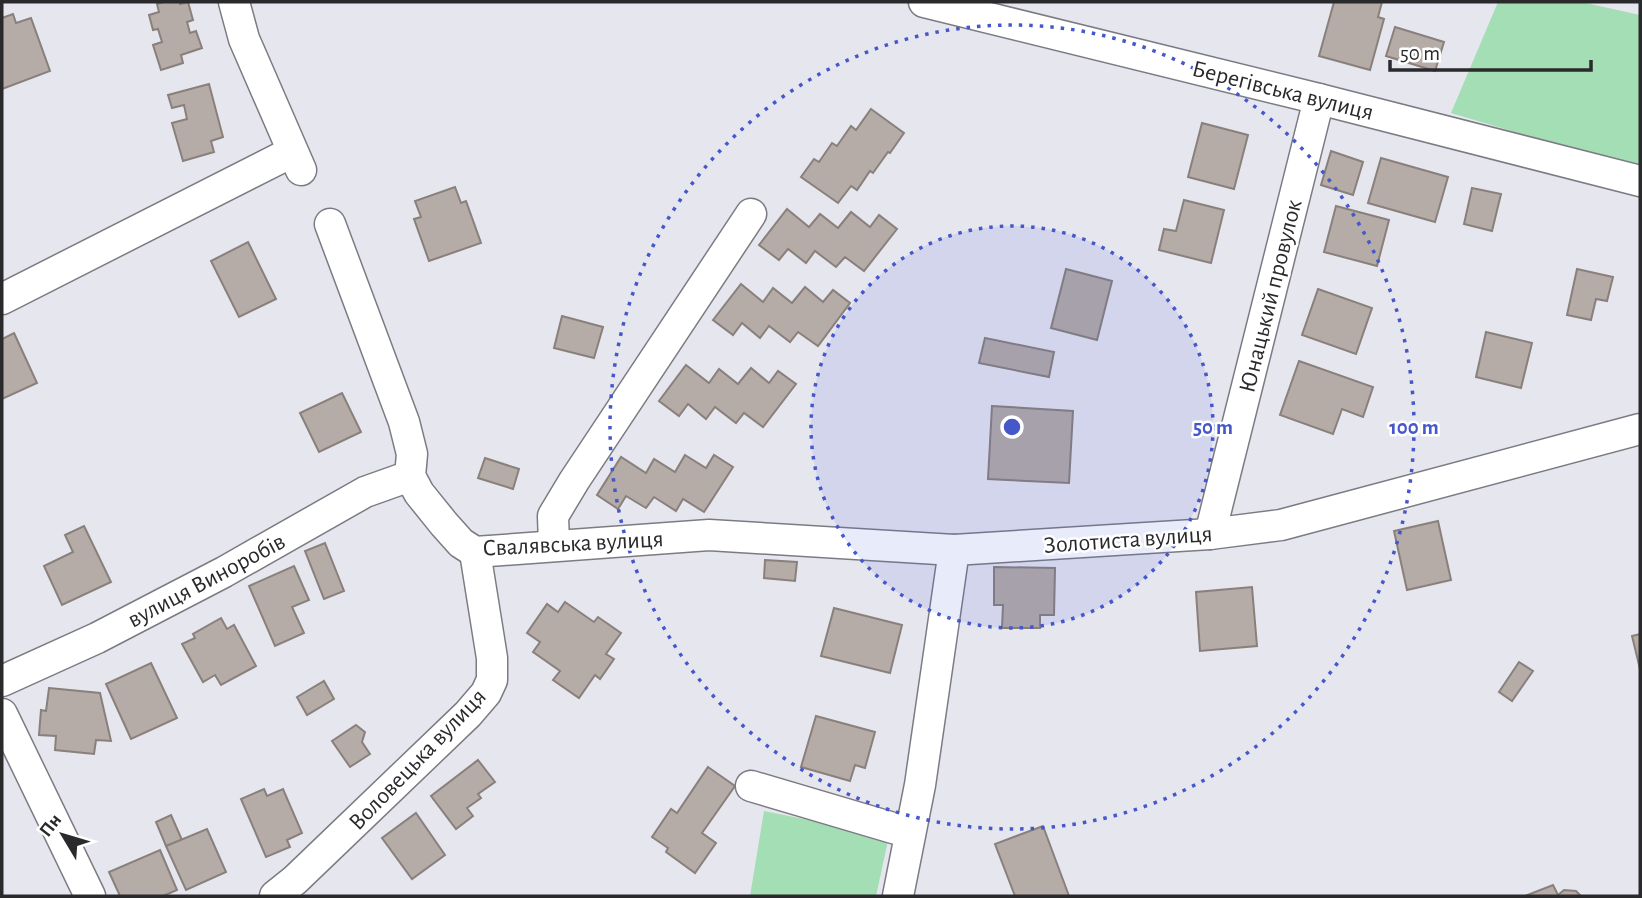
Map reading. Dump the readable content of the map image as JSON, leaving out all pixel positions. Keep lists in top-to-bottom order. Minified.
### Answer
{"streets":{"street":["Берегівська вулиця","Юнацький провулок","Золотиста вулиця","Свалявська вулиця","вулиця Виноробів","Воловецька вулиця"]},"crossings":[["Берегівська вулиця","Юнацький провулок"],["Юнацький провулок","Золотиста вулиця"],["Золотиста вулиця","Свалявська вулиця"],["Свалявська вулиця","вулиця Виноробів"],["Свалявська вулиця","Воловецька вулиця"]],"scale_bar":"50 m","north":"top left","rings":["50 m","100 m"]}
